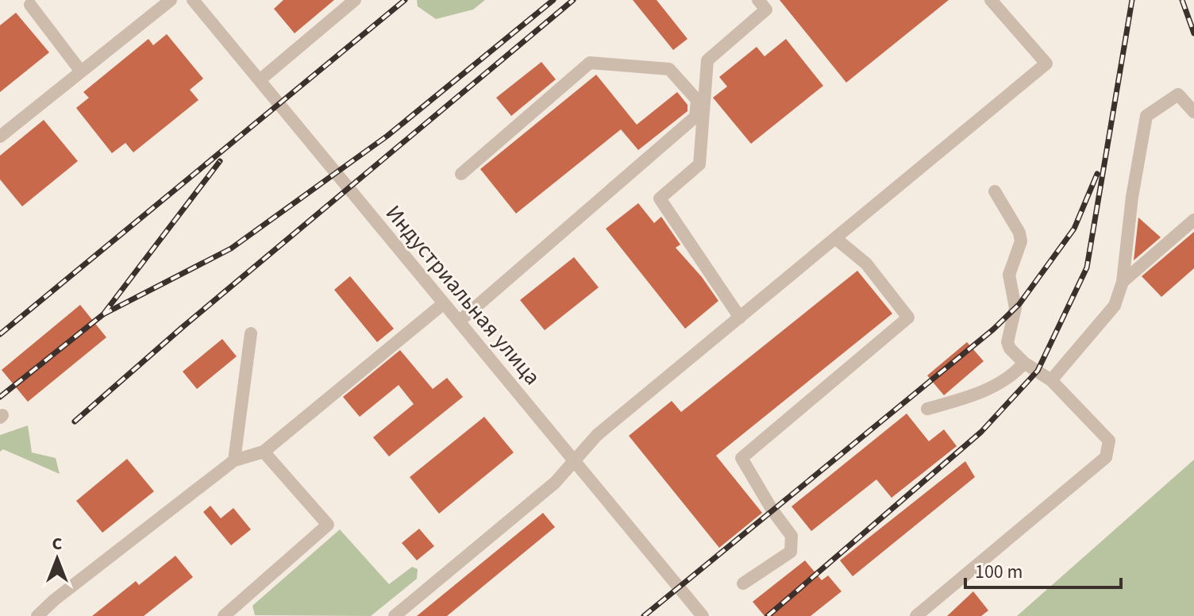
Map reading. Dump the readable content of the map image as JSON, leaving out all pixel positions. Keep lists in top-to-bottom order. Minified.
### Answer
{"streets":{"street":["Индустриальная улица"]},"scale_bar":"100 m","north":"top"}
